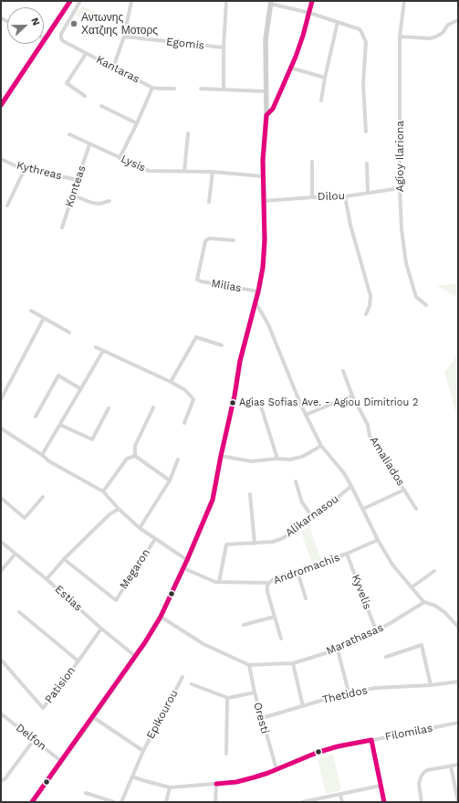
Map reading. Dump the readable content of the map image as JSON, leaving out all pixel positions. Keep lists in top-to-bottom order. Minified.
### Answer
{"streets":{"street":["Egomis","Kantaras","Agioy Ilariona","Lysis","Kythreas","Konteas","Dilou","Milias","Amaliados","Alikarnasou","Megaron","Andromachis","Kyvelis","Estias","Marathasas","Patision","Thetidos","Epikourou","Oresti","Filomilas","Delfon"]},"crossings":[["Agioy Ilariona","Dilou"],["Lysis","Konteas"],["Kythreas","Konteas"],["Andromachis","Kyvelis"],["Kyvelis","Marathasas"],["Estias","Patision"],["Marathasas","Oresti"],["Thetidos","Oresti"],["Epikourou","Filomilas"],["Oresti","Filomilas"]],"places":["Αντωνης Χατζιης Μοτορς","Agias Sofias Ave. - Agiou Dimitriou 2"],"north":"right"}
